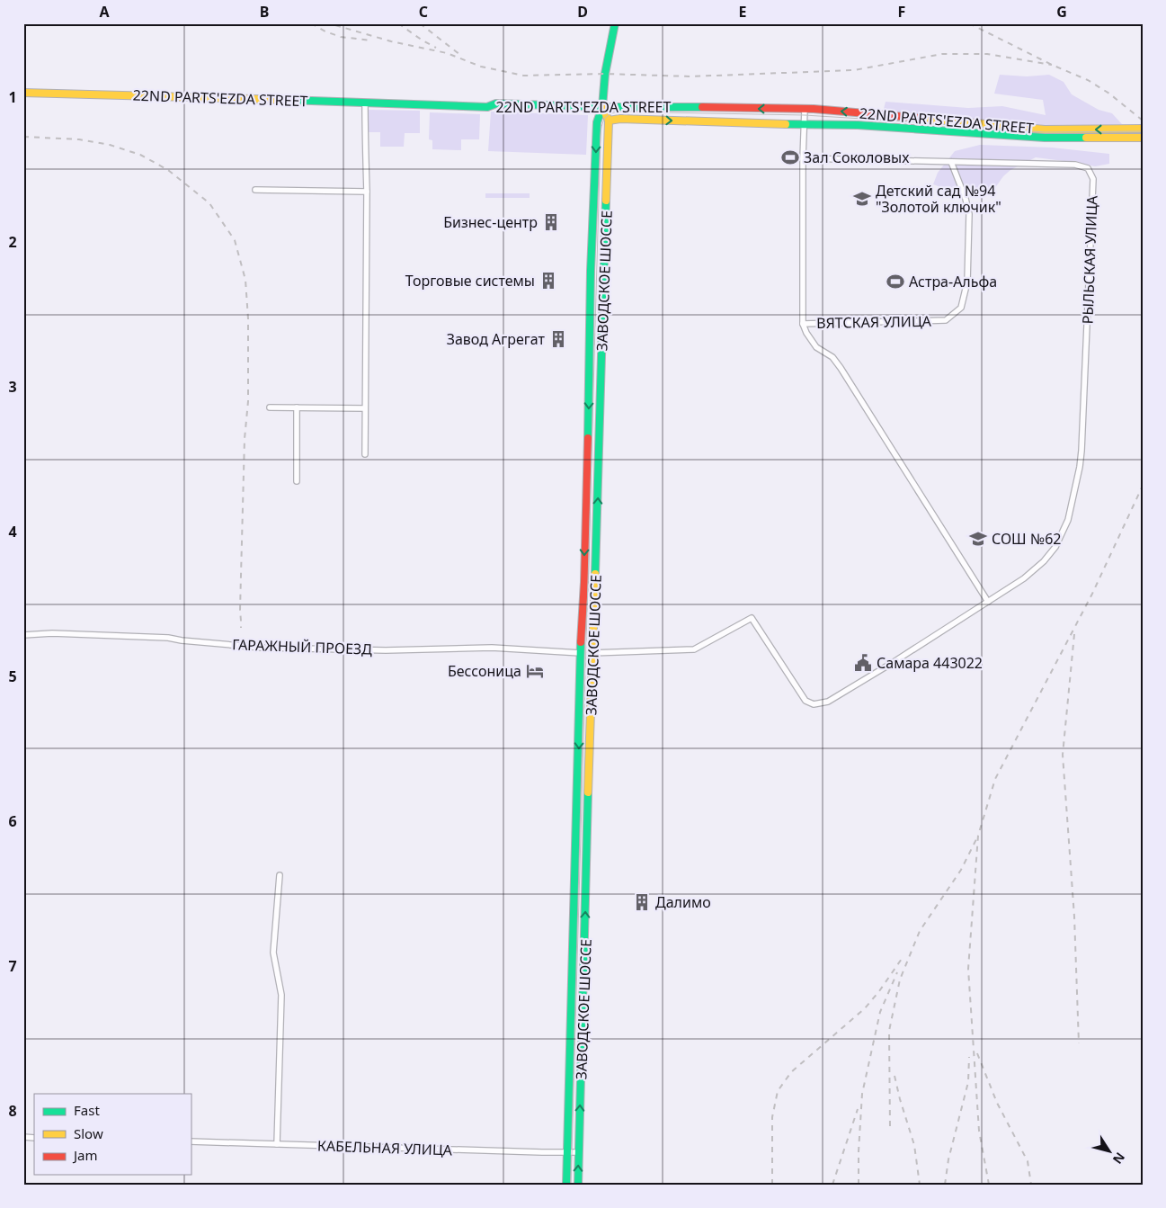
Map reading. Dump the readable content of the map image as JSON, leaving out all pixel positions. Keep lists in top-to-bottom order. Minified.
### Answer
{"streets":{"main road":["22ND PARTS'EZDA STREET","ЗАВОДСКОЕ ШОССЕ"],"street":["РЫЛЬСКАЯ УЛИЦА","ВЯТСКАЯ УЛИЦА","ГАРАЖНЫЙ ПРОЕЗД","КАБЕЛЬНАЯ УЛИЦА"]},"crossings":[["22ND PARTS'EZDA STREET","ЗАВОДСКОЕ ШОССЕ"],["РЫЛЬСКАЯ УЛИЦА","ЗАВОДСКОЕ ШОССЕ"],["РЫЛЬСКАЯ УЛИЦА","ВЯТСКАЯ УЛИЦА"],["ЗАВОДСКОЕ ШОССЕ","ГАРАЖНЫЙ ПРОЕЗД"],["ЗАВОДСКОЕ ШОССЕ","КАБЕЛЬНАЯ УЛИЦА"]],"places":{"sports":["Зал Соколовых","Астра-Альфа"],"school or university":["Детский сад №94 \"Золотой ключик\"","СОШ №62"],"building":["Бизнес-центр","Торговые системы","Завод Агрегат","Далимо"],"public building":["Самара 443022"],"hotel":["Бессоница"]},"legend":["Fast","Slow","Jam"],"north":"bottom right","grid":{"columns":["A","B","C","D","E","F","G"],"rows":["1","2","3","4","5","6","7","8"]}}
